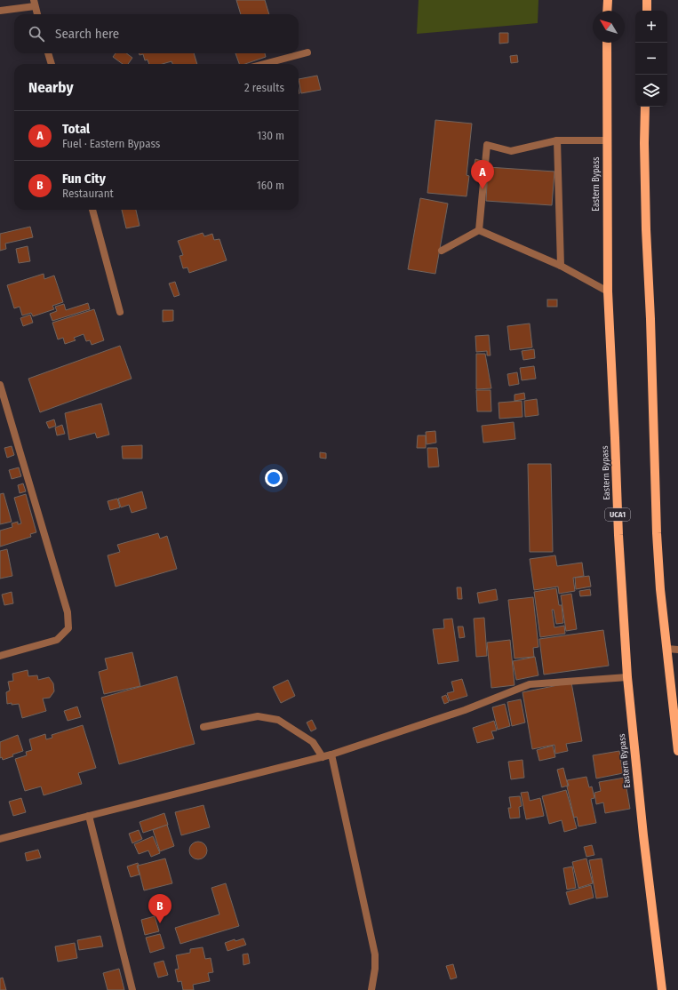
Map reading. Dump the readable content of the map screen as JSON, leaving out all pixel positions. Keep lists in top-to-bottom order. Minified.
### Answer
{"streets":{"main road":["Eastern Bypass","UCA1"]},"north":"top left","page":{"map_buttons":["+","−"],"search":"Search here","heading":["Nearby","2 results"],"list":[{"mark":"A","name":"Total","note":"Fuel · Eastern Bypass","value":"130 m"},{"mark":"B","name":"Fun City","note":"Restaurant","value":"160 m"}],"pins":["A","B"]}}
